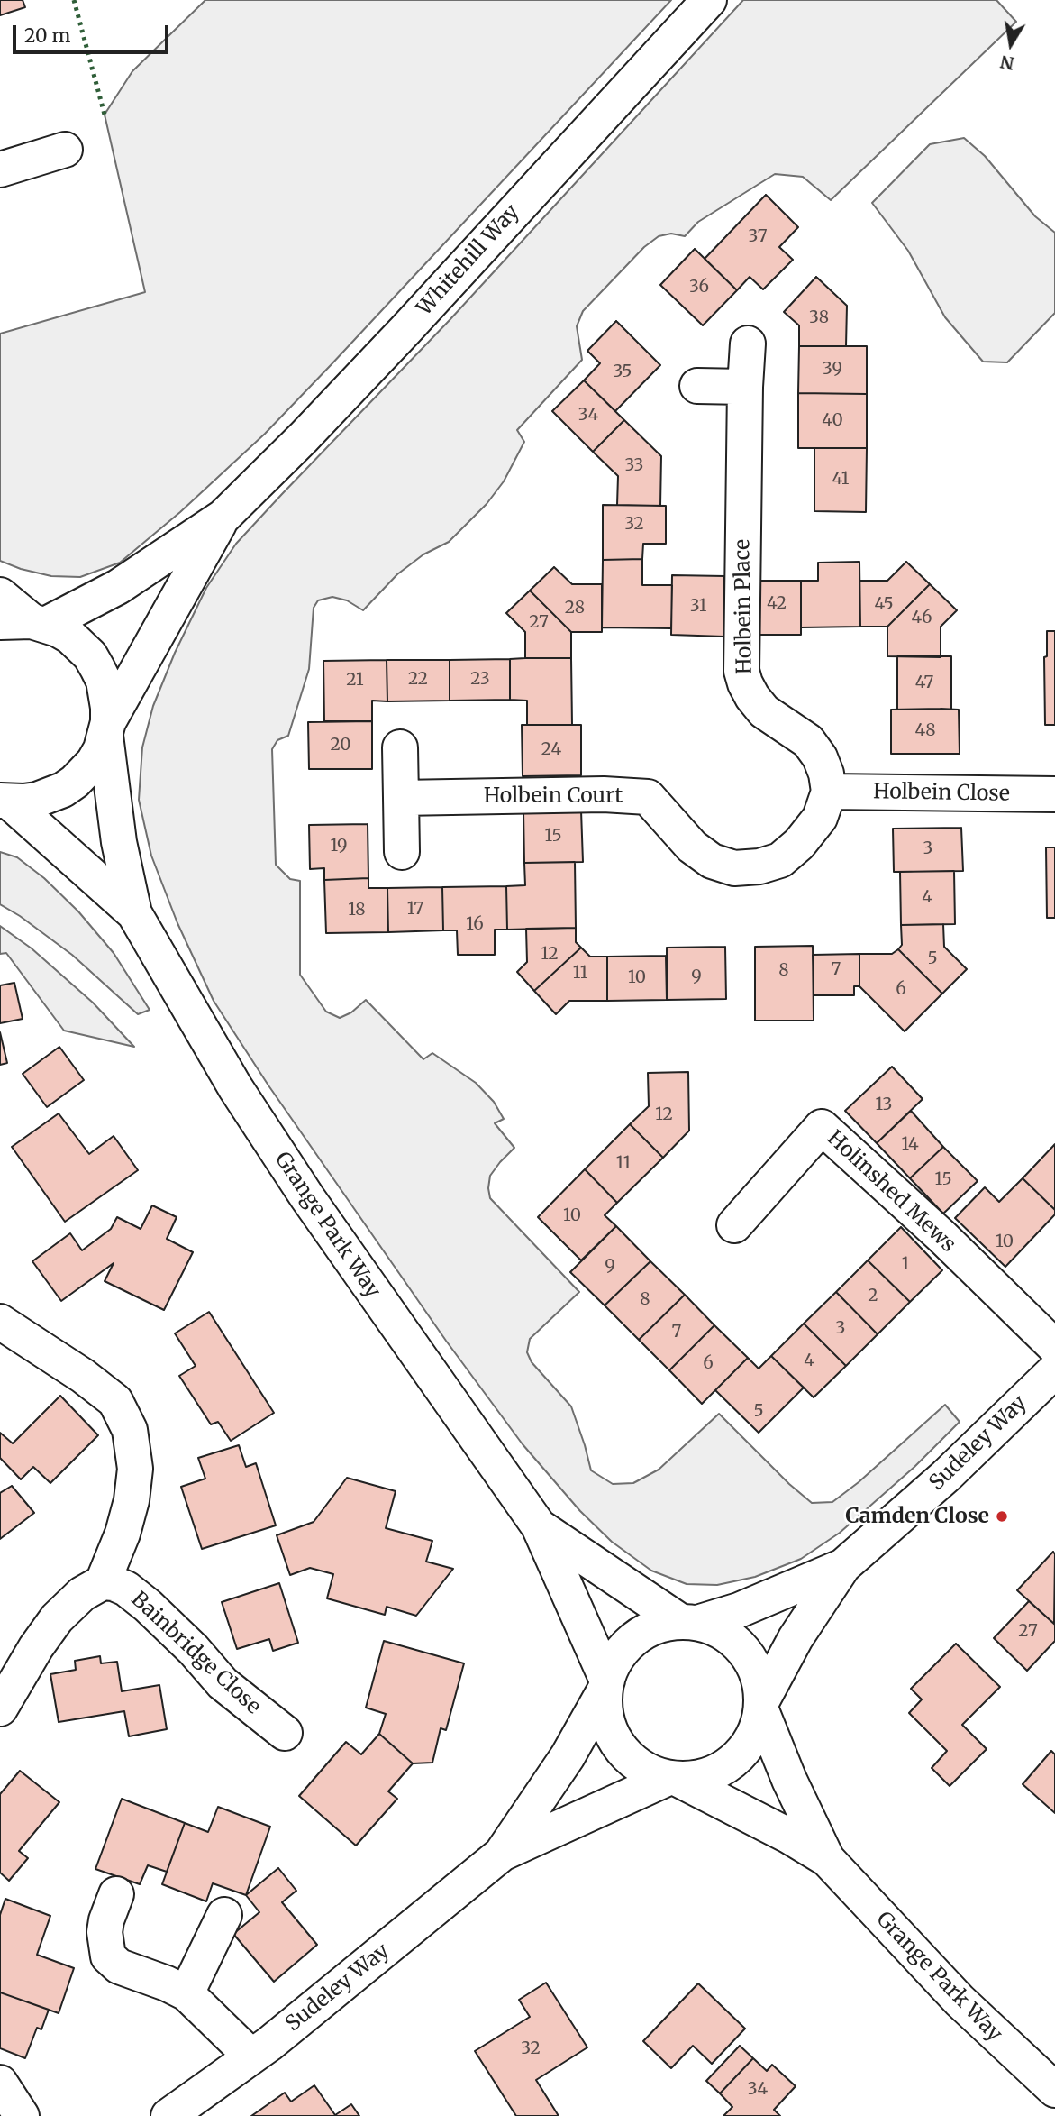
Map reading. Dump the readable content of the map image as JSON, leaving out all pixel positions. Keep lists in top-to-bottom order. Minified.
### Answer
{"streets":{"street":["Whitehill Way","Holbein Place","Holbein Close","Holbein Court","Holinshed Mews","Grange Park Way","Sudeley Way","Bainbridge Close"]},"crossings":[["Whitehill Way","Grange Park Way"],["Holbein Place","Holbein Close"],["Holbein Place","Holbein Court"],["Holbein Close","Holbein Court"],["Grange Park Way","Sudeley Way"]],"places":["Camden Close"],"house_numbers":["37","36","38","39","35","34","40","33","41","32","42","45","31","28","46","27","22","23","21","47","48","20","24","15","19","3","4","17","18","16","12","5","7","8","11","9","10","6","13","12","14","11","15","10","10","1","9","2","8","3","7","4","6","5","27","32","34"],"scale_bar":"20 m","north":"bottom"}
